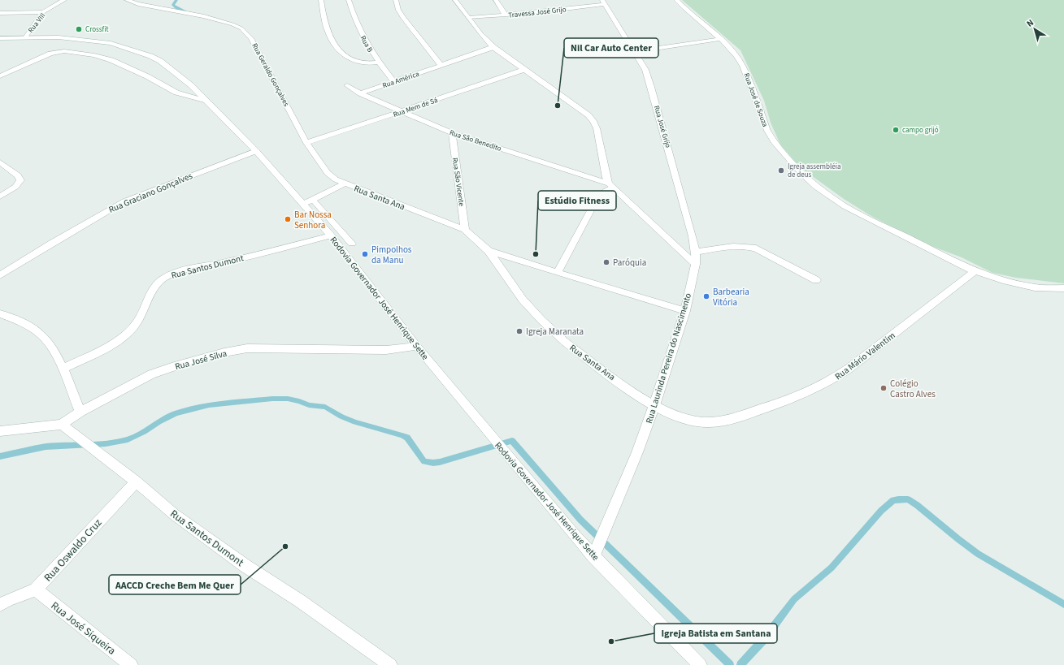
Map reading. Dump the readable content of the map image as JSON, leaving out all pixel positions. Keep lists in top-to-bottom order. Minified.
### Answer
{"streets":{"street":["Travessa José Grijo","Rua VIII","Rua B","Rua Geraldo Gonçalves","Rua América","Rua José de Souza","Rua Mem de Sá","Rua José Grijo","Rua São Benedito","Rua São Vicente","Rua Graciano Gonçalves","Rua Santa Ana","Rua Santos Dumont","Rodovia Governador José Henrique Sette","Rua Mário Valentim","Rua Laurinda Pereira do Nascimento","Rua José Silva","Rua Oswaldo Cruz","Rua José Siqueira"]},"crossings":[["Travessa José Grijo","Rua José Grijo"],["Rua VIII","Rodovia Governador José Henrique Sette"],["Rua B","Rua América"],["Rua Geraldo Gonçalves","Rua Mem de Sá"],["Rua Geraldo Gonçalves","Rua Santa Ana"],["Rua América","Rua São Benedito"],["Rua José de Souza","Rua Mário Valentim"],["Rua Mem de Sá","Rua São Benedito"],["Rua José Grijo","Rua Laurinda Pereira do Nascimento"],["Rua São Benedito","Rua São Vicente"],["Rua São Vicente","Rua Santa Ana"],["Rua Graciano Gonçalves","Rodovia Governador José Henrique Sette"],["Rua Santa Ana","Rodovia Governador José Henrique Sette"],["Rua Santa Ana","Rua Mário Valentim"],["Rua Santa Ana","Rua Laurinda Pereira do Nascimento"],["Rua Santos Dumont","Rodovia Governador José Henrique Sette"],["Rua Santos Dumont","Rua José Silva"],["Rua Santos Dumont","Rua Oswaldo Cruz"],["Rodovia Governador José Henrique Sette","Rua Laurinda Pereira do Nascimento"],["Rodovia Governador José Henrique Sette","Rua José Silva"],["Rua Mário Valentim","Rua Laurinda Pereira do Nascimento"],["Rua Oswaldo Cruz","Rua José Siqueira"]],"places":["Crossfit","Nil Car Auto Center","campo grijó","Igreja assembléia de deus","Bar Nossa Senhora","Pimpolhos da Manu","Estúdio Fitness","Paróquia","Barbearia Vitória","Igreja Maranata","Colégio Castro Alves","AACCD Creche Bem Me Quer","Igreja Batista em Santana"],"north":"top left"}
